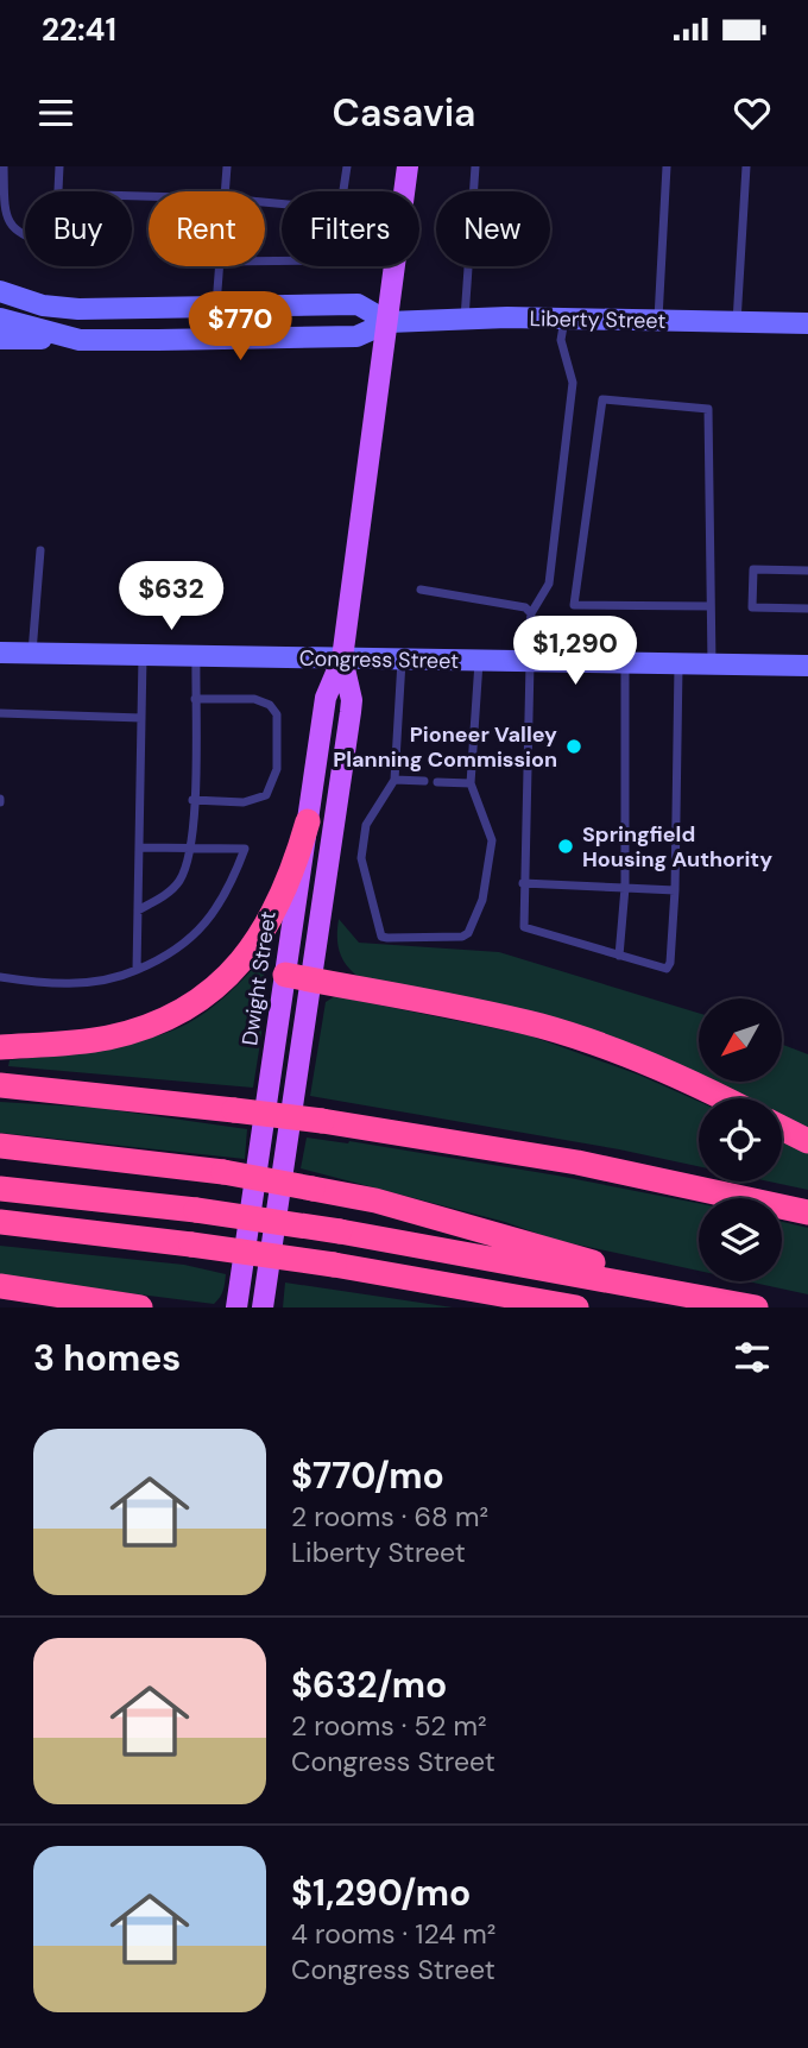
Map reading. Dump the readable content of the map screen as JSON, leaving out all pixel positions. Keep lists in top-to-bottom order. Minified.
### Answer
{"streets":{"main road":["Liberty Street","Congress Street","Dwight Street"]},"crossings":[["Liberty Street","Dwight Street"],["Congress Street","Dwight Street"]],"places":["Pioneer Valley Planning Commission","Springfield Housing Authority"],"north":"bottom left","page":{"status":"22:41","header":"Casavia","chip":["Buy","Rent","Filters","New"],"price":["$770","$632","$1,290"],"heading":"3 homes","list":[{"name":"$770/mo","note":"2 rooms · 68 m² · Liberty Street"},{"name":"$632/mo","note":"2 rooms · 52 m² · Congress Street"},{"name":"$1,290/mo","note":"4 rooms · 124 m² · Congress Street"}]}}
